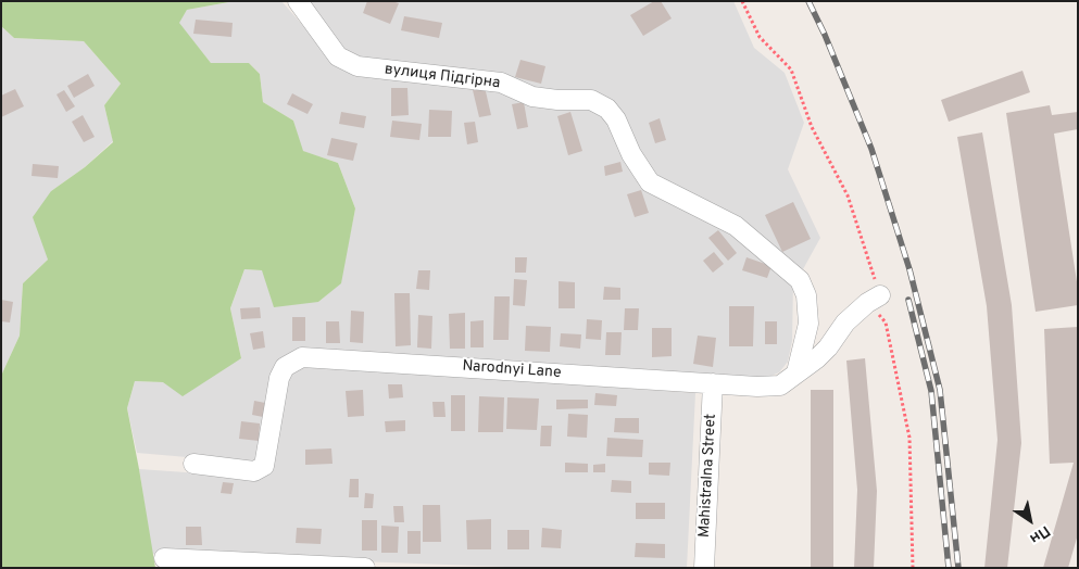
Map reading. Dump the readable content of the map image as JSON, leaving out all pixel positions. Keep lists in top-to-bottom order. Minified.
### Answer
{"streets":{"street":["вулиця Підгірна","Narodnyi Lane","Mahistralna Street"]},"crossings":[["вулиця Підгірна","Narodnyi Lane"],["Narodnyi Lane","Mahistralna Street"]],"north":"bottom right"}
